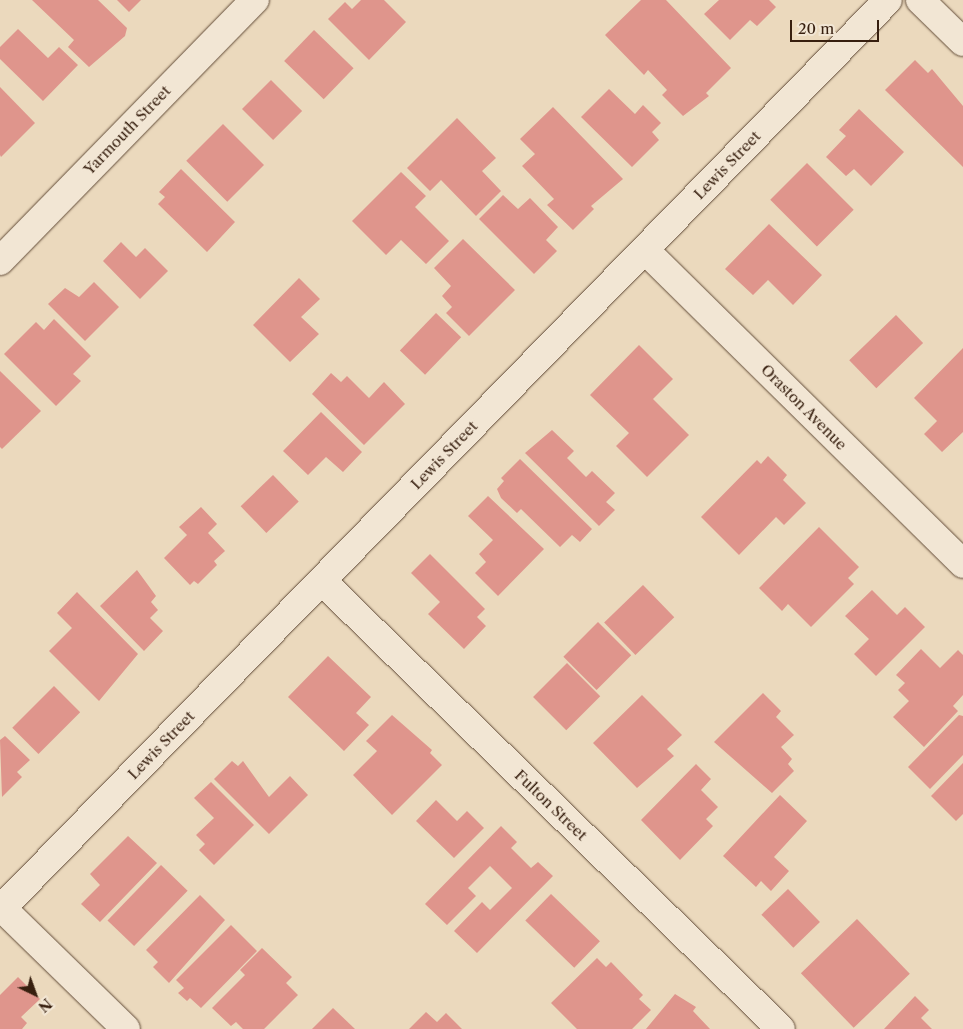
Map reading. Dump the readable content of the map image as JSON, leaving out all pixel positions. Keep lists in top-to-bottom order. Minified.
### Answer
{"streets":{"street":["Yarmouth Street","Lewis Street","Oraston Avenue","Fulton Street"]},"crossings":[["Lewis Street","Oraston Avenue"],["Lewis Street","Fulton Street"]],"scale_bar":"20 m","north":"bottom right"}
